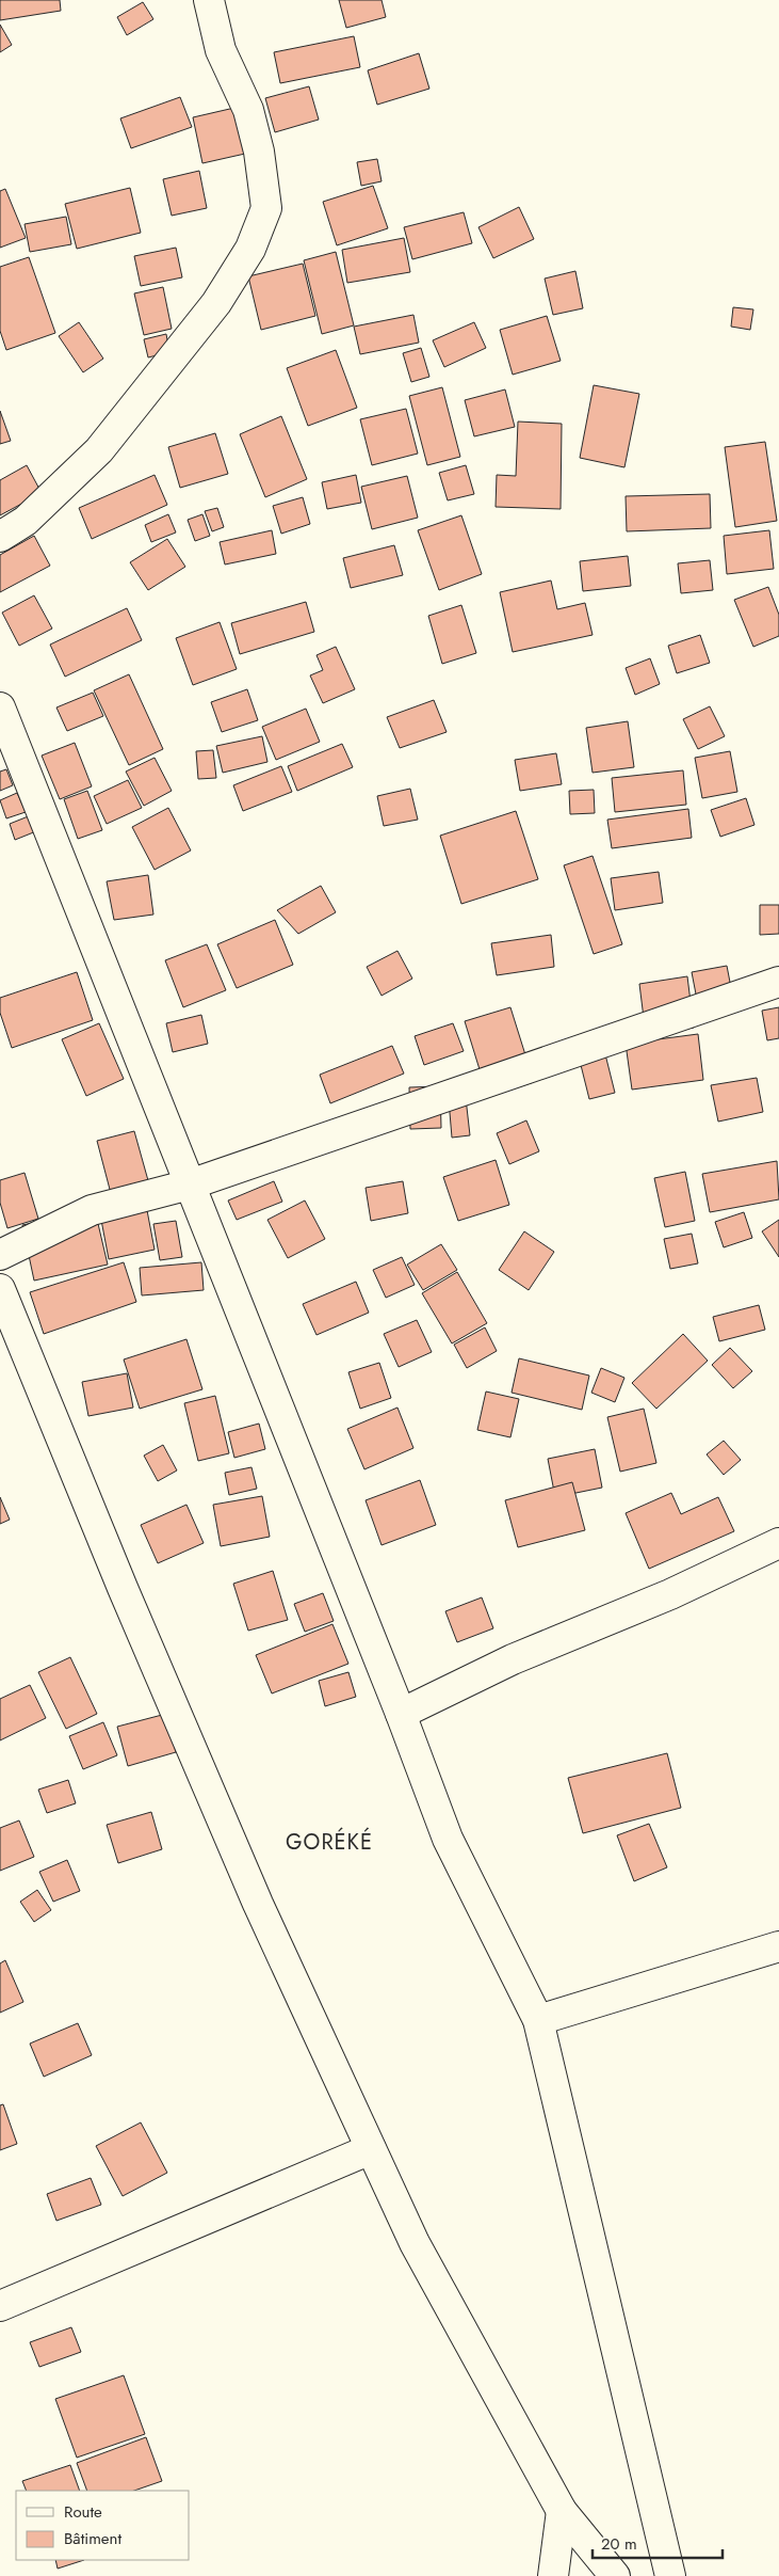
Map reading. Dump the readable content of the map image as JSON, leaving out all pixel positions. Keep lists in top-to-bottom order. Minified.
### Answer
{"districts":["GORÉKÉ"],"legend":["Route","Bâtiment"],"scale_bar":"20 m"}
